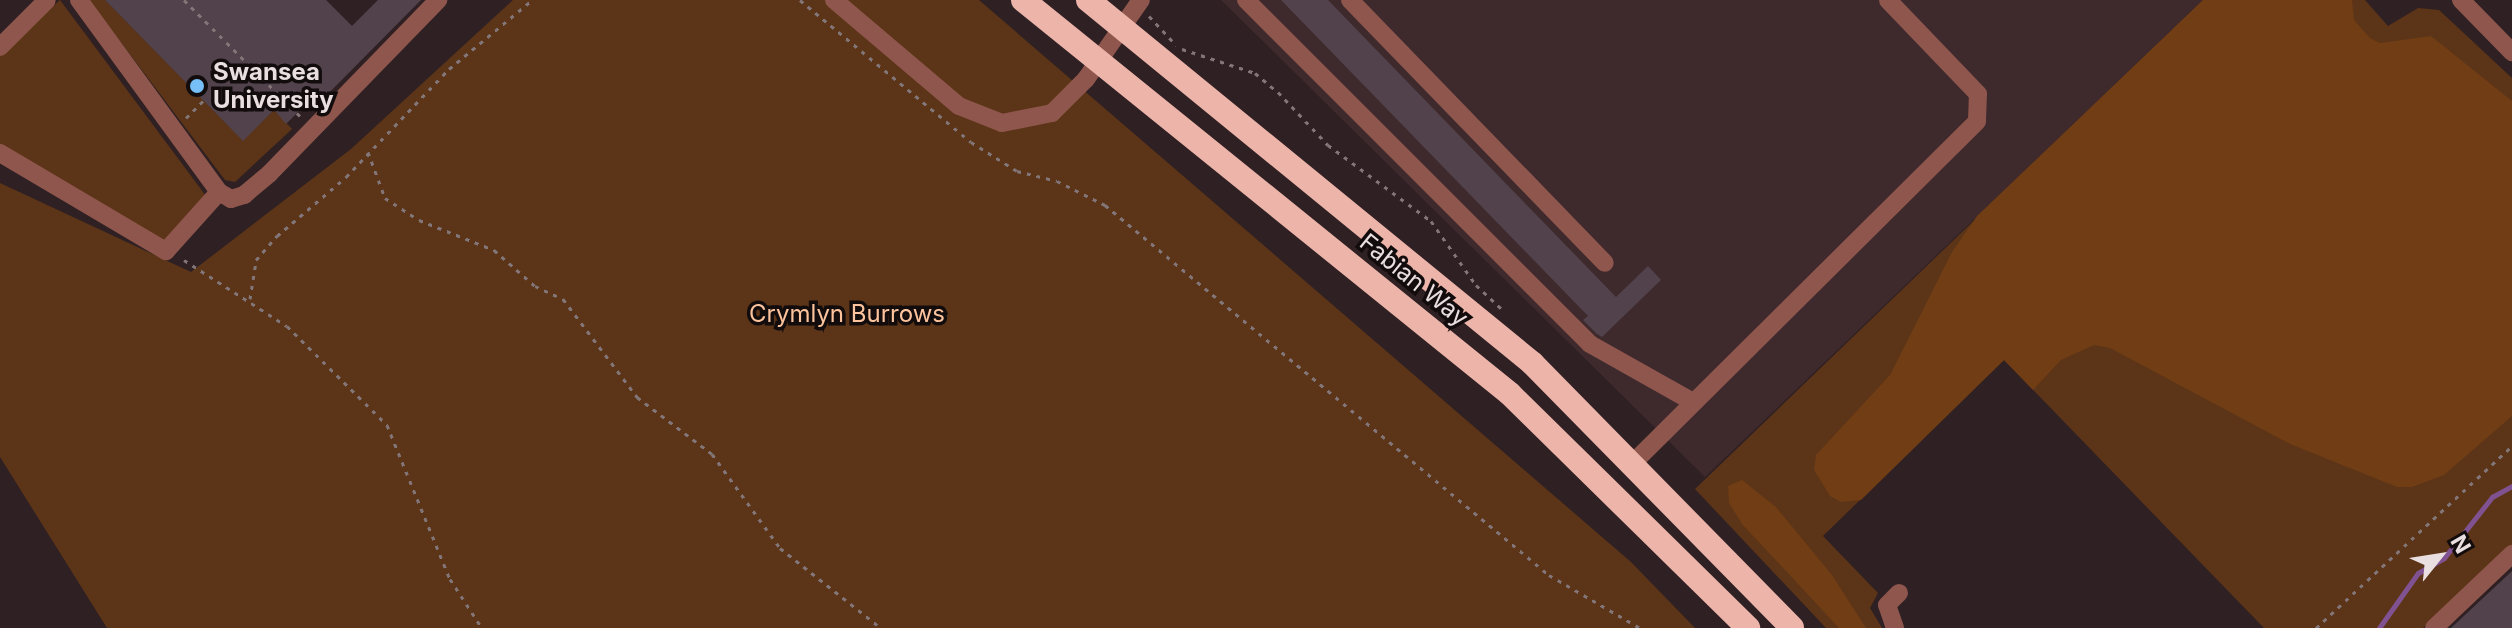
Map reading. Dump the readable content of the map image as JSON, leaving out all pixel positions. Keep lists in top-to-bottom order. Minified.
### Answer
{"streets":{"highway":["Fabian Way"]},"parks":["Crymlyn Burrows"],"places":["Swansea University"],"north":"top right"}
